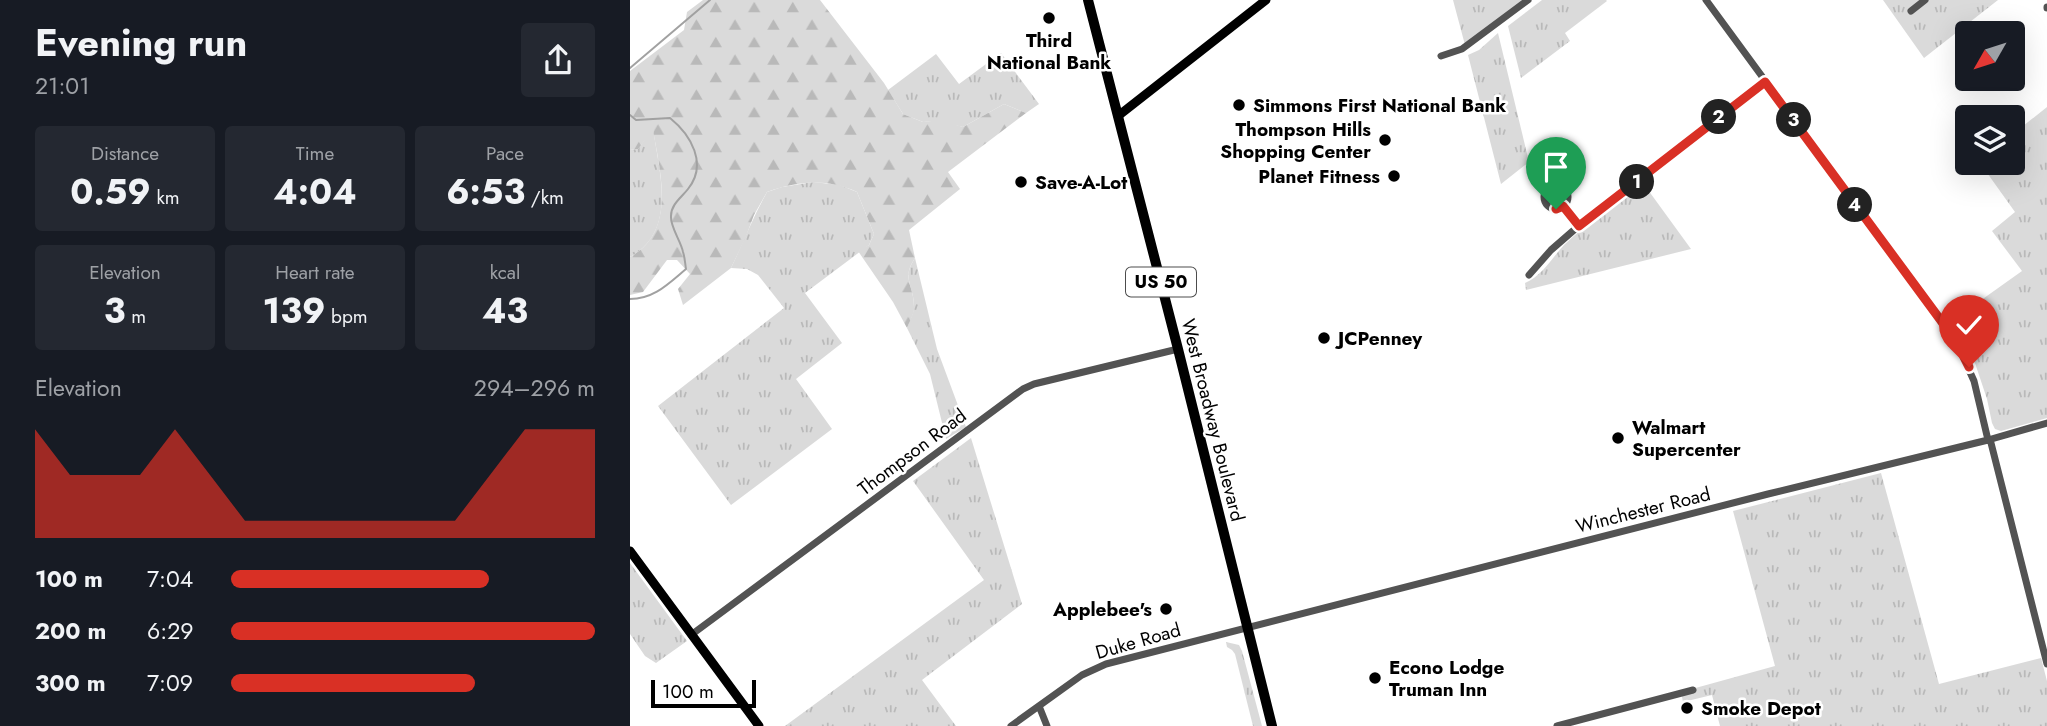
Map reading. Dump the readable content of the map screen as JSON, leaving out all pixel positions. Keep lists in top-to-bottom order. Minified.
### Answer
{"streets":{"highway":["US 50","West Broadway Boulevard"],"street":["Thompson Road","Winchester Road","Duke Road"]},"crossings":[["West Broadway Boulevard","Thompson Road"],["West Broadway Boulevard","Winchester Road"],["West Broadway Boulevard","Duke Road"],["Winchester Road","Duke Road"]],"places":["Third National Bank","Simmons First National Bank","Thompson Hills Shopping Center","Planet Fitness","Save-A-Lot","JCPenney","Walmart Supercenter","Applebee's","Econo Lodge Truman Inn","Smoke Depot"],"scale_bar":"100 m","north":"bottom left","page":{"heading":["Evening run","21:01"],"pins":["2","3","1","4"],"stats":[["Distance","0.59 km"],["Time","4:04"],["Pace","6:53 /km"],["Elevation","3 m"],["Heart rate","139 bpm"],["kcal","43"]],"chart":["Elevation","294–296 m"],"list":[{"name":"100 m","note":"7:04"},{"name":"200 m","note":"6:29"},{"name":"300 m","note":"7:09"}],"scale":"100 m"}}
